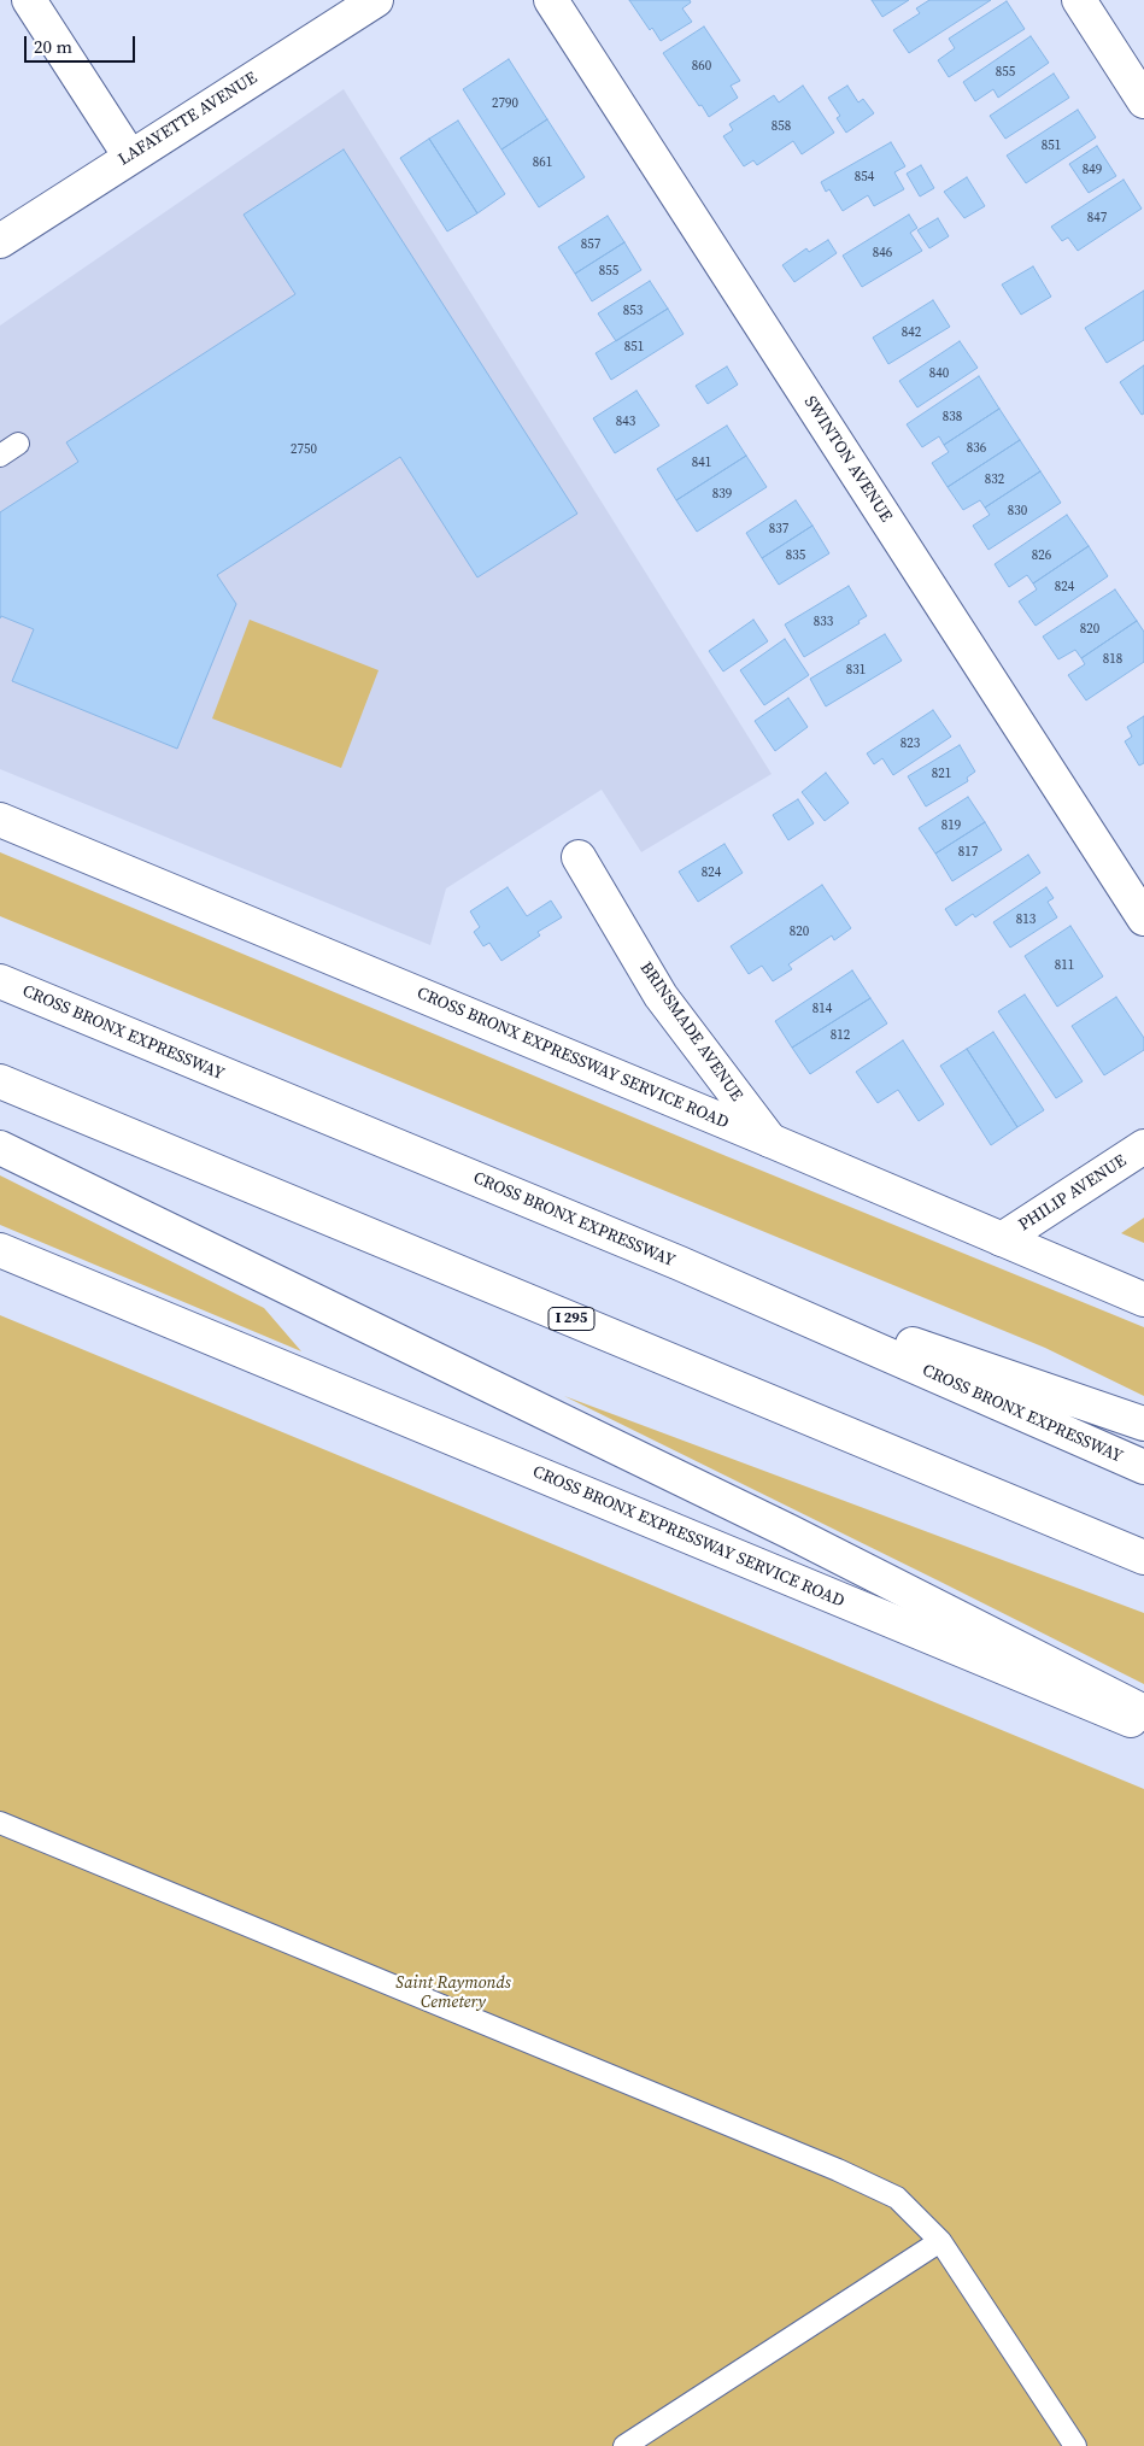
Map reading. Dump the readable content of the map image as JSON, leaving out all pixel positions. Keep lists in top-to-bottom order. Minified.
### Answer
{"streets":{"main road":["LAFAYETTE AVENUE","SWINTON AVENUE","BRINSMADE AVENUE","CROSS BRONX EXPRESSWAY","CROSS BRONX EXPRESSWAY SERVICE ROAD","PHILIP AVENUE","I 295"]},"crossings":[["BRINSMADE AVENUE","CROSS BRONX EXPRESSWAY SERVICE ROAD"],["CROSS BRONX EXPRESSWAY SERVICE ROAD","PHILIP AVENUE"]],"parks":["Saint Raymonds Cemetery"],"house_numbers":["860","855","2790","858","851","861","849","854","847","857","846","855","853","842","851","840","838","843","836","2750","841","832","839","830","837","835","826","824","833","820","818","831","823","821","819","817","824","813","820","811","814","812"],"scale_bar":"20 m"}
